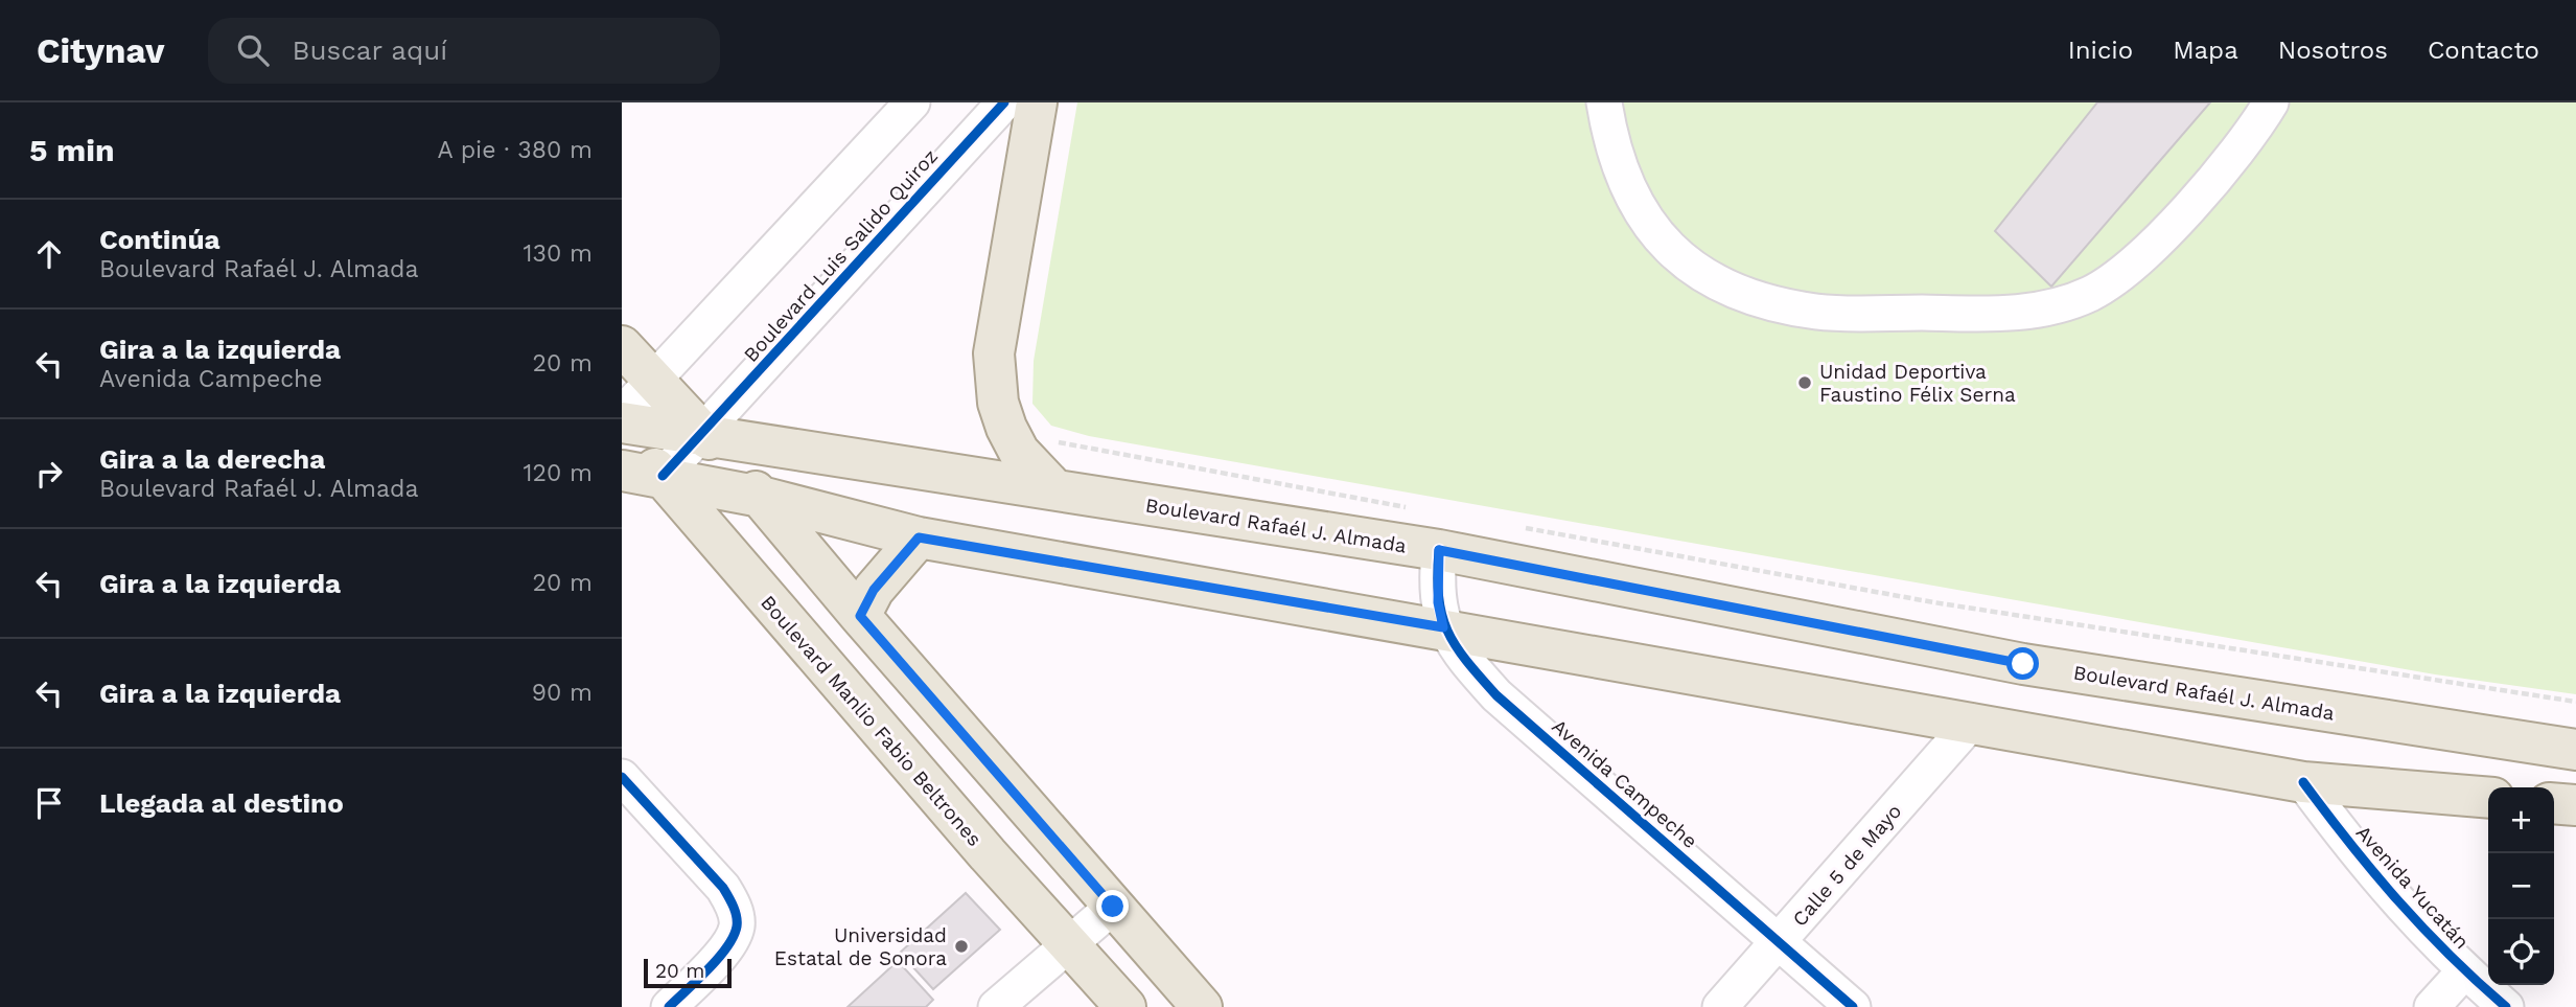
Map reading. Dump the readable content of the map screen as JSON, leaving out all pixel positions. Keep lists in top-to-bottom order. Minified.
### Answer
{"streets":{"main road":["Boulevard Rafaél J. Almada","Boulevard Manlio Fabio Beltrones"],"street":["Boulevard Luis Salido Quiroz","Avenida Campeche","Calle 5 de Mayo","Avenida Yucatán"]},"crossings":[["Boulevard Luis Salido Quiroz","Boulevard Rafaél J. Almada"],["Boulevard Luis Salido Quiroz","Boulevard Manlio Fabio Beltrones"],["Boulevard Rafaél J. Almada","Avenida Campeche"],["Avenida Campeche","Calle 5 de Mayo"]],"places":["Unidad Deportiva Faustino Félix Serna","Universidad Estatal de Sonora"],"scale_bar":"20 m","page":{"header":"Citynav","search":"Buscar aquí","nav":["Inicio","Mapa","Nosotros","Contacto"],"heading":["5 min","A pie · 380 m"],"list":[["Continúa","Boulevard Rafaél J. Almada","130 m"],["Gira a la izquierda","Avenida Campeche","20 m"],["Gira a la derecha","Boulevard Rafaél J. Almada","120 m"],["Gira a la izquierda","20 m"],["Gira a la izquierda","90 m"],"Llegada al destino"],"map_buttons":["+","−"],"scale":"20 m"}}
